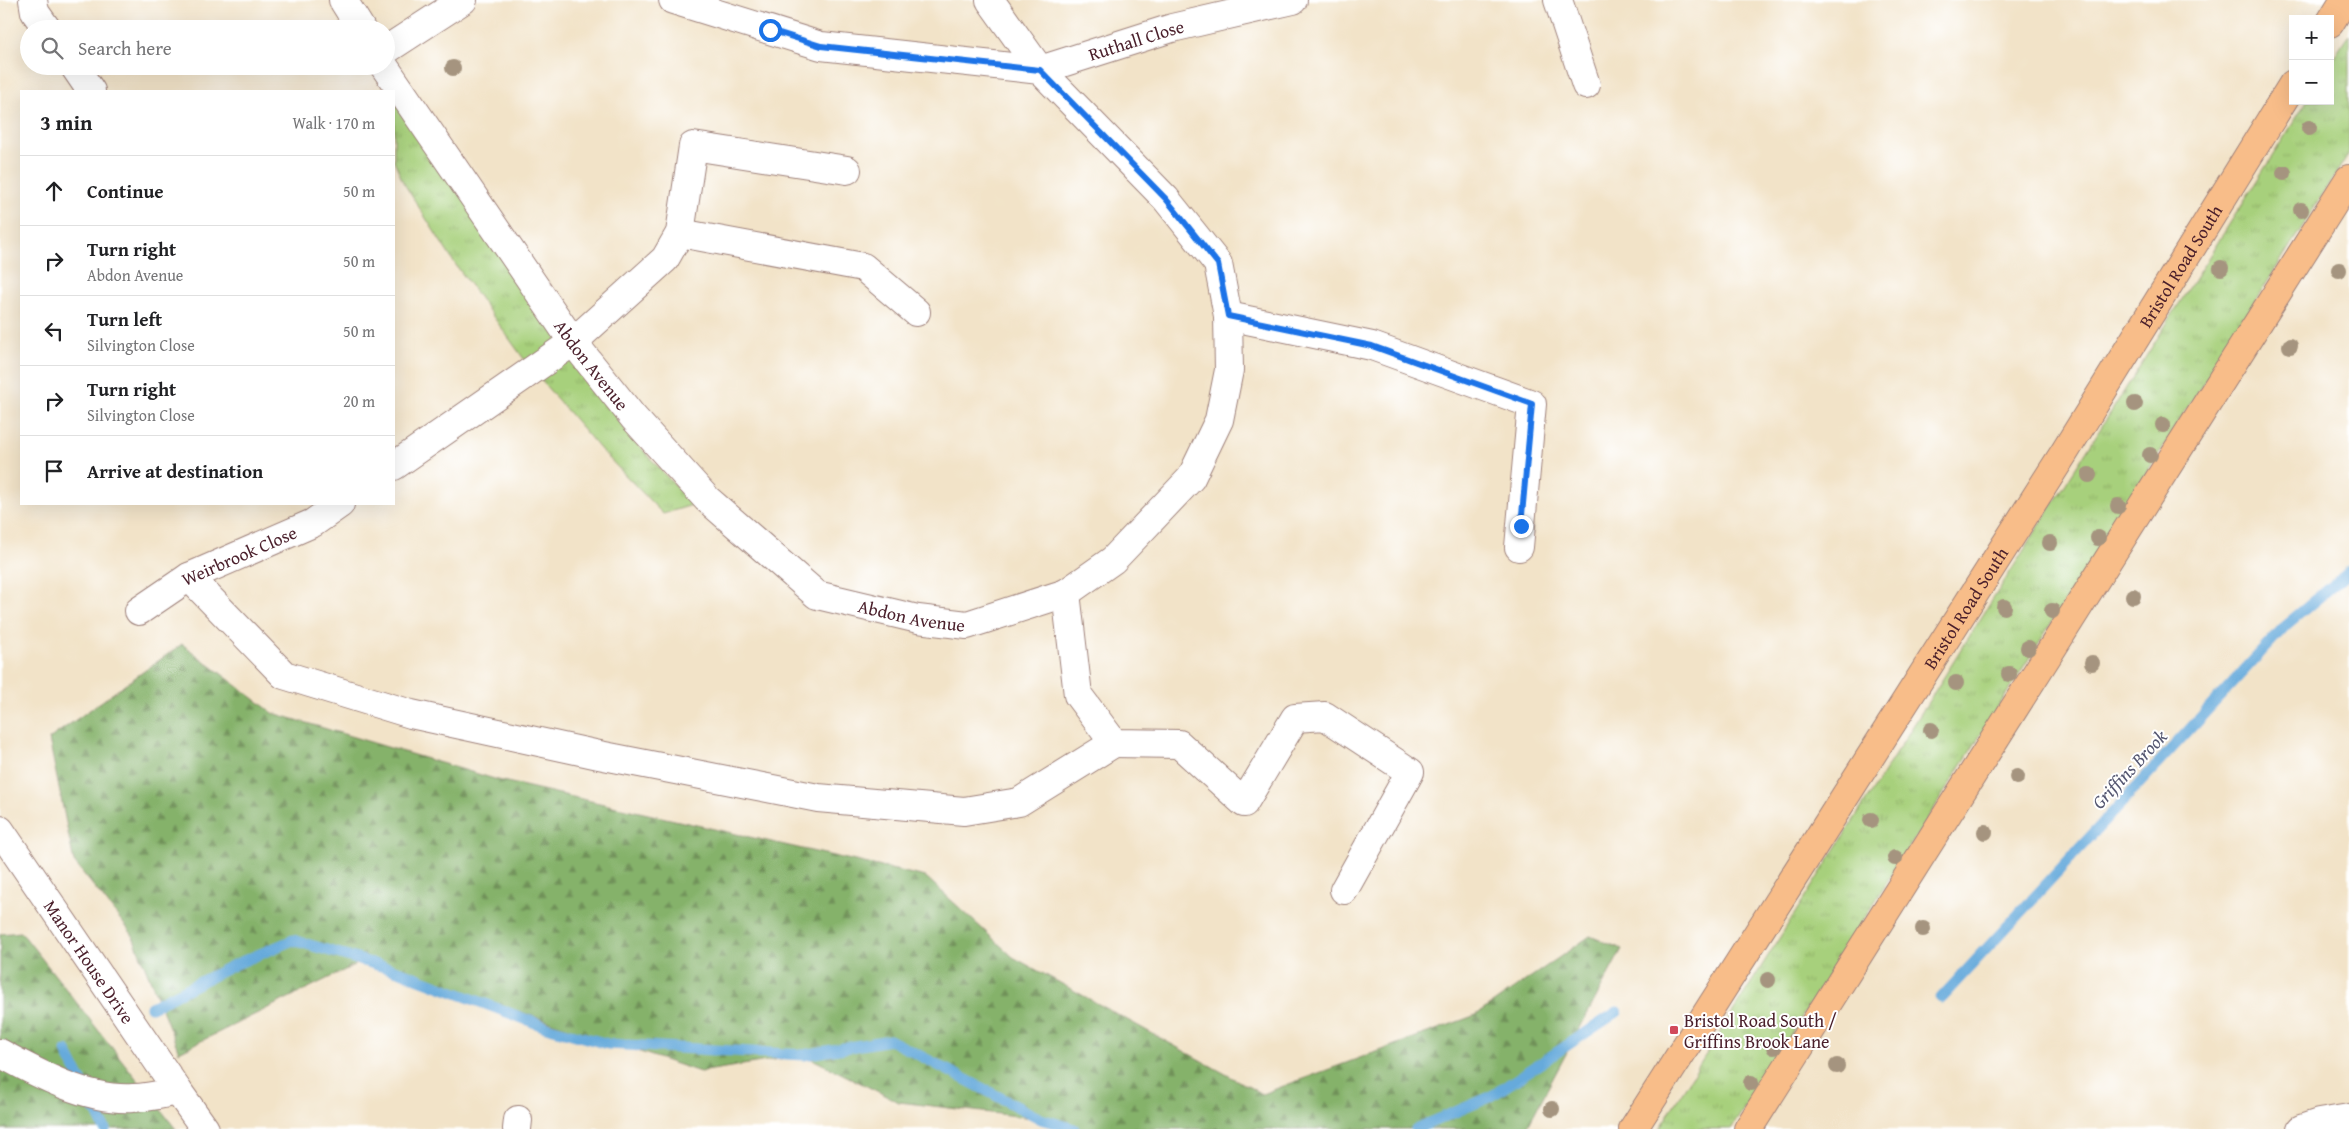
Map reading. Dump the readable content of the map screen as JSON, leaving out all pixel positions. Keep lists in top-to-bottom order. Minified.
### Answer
{"streets":{"highway":["Bristol Road South"],"street":["Ruthall Close","Abdon Avenue","Weirbrook Close","Manor House Drive"]},"crossings":[["Ruthall Close","Abdon Avenue"]],"water":["Griffins Brook"],"places":{"transit":["Bristol Road South / Griffins Brook Lane"]},"page":{"map_buttons":["+","−"],"search":"Search here","heading":["3 min","Walk · 170 m"],"list":[["Continue","50 m"],["Turn right","Abdon Avenue","50 m"],["Turn left","Silvington Close","50 m"],["Turn right","Silvington Close","20 m"],"Arrive at destination"]}}
